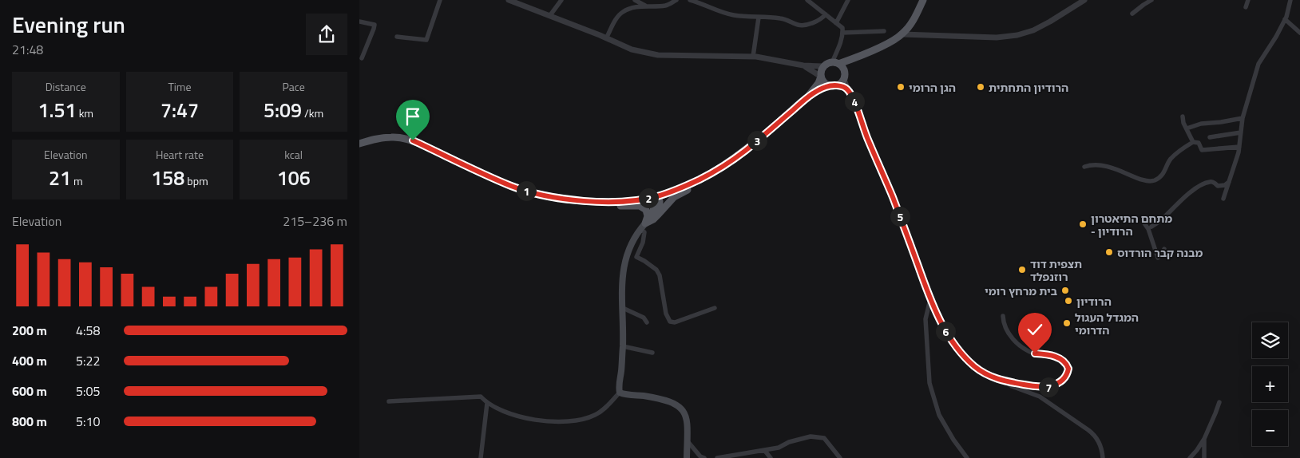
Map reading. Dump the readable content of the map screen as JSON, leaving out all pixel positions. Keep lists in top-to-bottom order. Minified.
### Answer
{"places":["הגן הרומי","הרודיון התחתית","מתחם התיאטרון - הרודיון","מבנה קבר הורדוס","תצפית דוד רוזנפלד","בית מרחץ רומי","הרודיון","המגדל העגול הדרומי"],"page":{"heading":["Evening run","21:48"],"stats":[["Distance","1.51 km"],["Time","7:47"],["Pace","5:09 /km"],["Elevation","21 m"],["Heart rate","158 bpm"],["kcal","106"]],"pins":["4","3","1","2","5","6","7"],"chart":["Elevation","215–236 m"],"list":[{"name":"200 m","note":"4:58"},{"name":"400 m","note":"5:22"},{"name":"600 m","note":"5:05"},{"name":"800 m","note":"5:10"}],"map_buttons":["+","−"]}}
